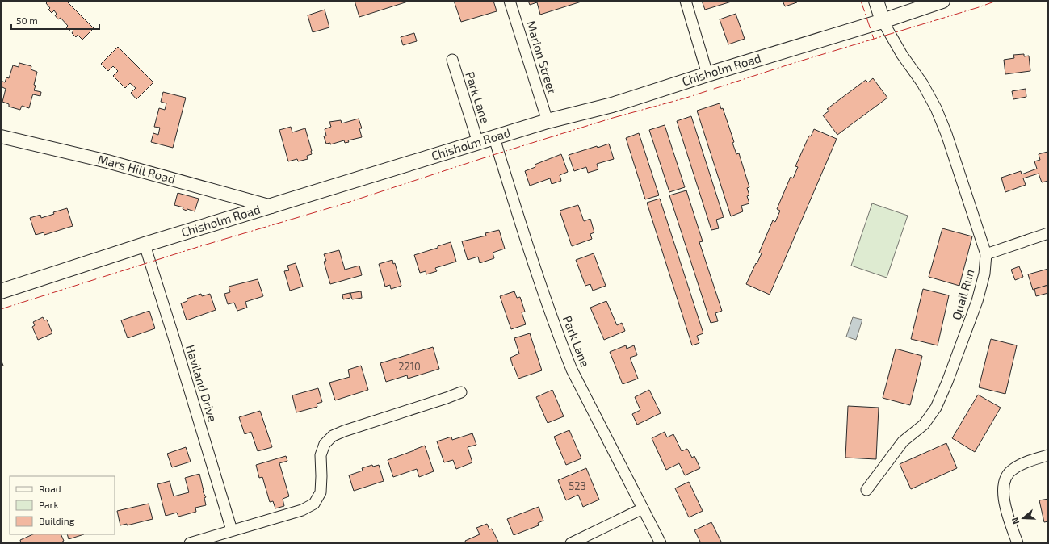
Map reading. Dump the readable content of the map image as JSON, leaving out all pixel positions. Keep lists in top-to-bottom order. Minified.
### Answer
{"streets":{"main road":["Chisholm Road"],"street":["Marion Street","Park Lane","Mars Hill Road","Quail Run","Haviland Drive"]},"crossings":[["Marion Street","Chisholm Road"],["Chisholm Road","Park Lane"],["Chisholm Road","Mars Hill Road"],["Chisholm Road","Quail Run"],["Chisholm Road","Haviland Drive"]],"house_numbers":["2210","523"],"legend":["Road","Park","Building"],"scale_bar":"50 m","north":"left"}
